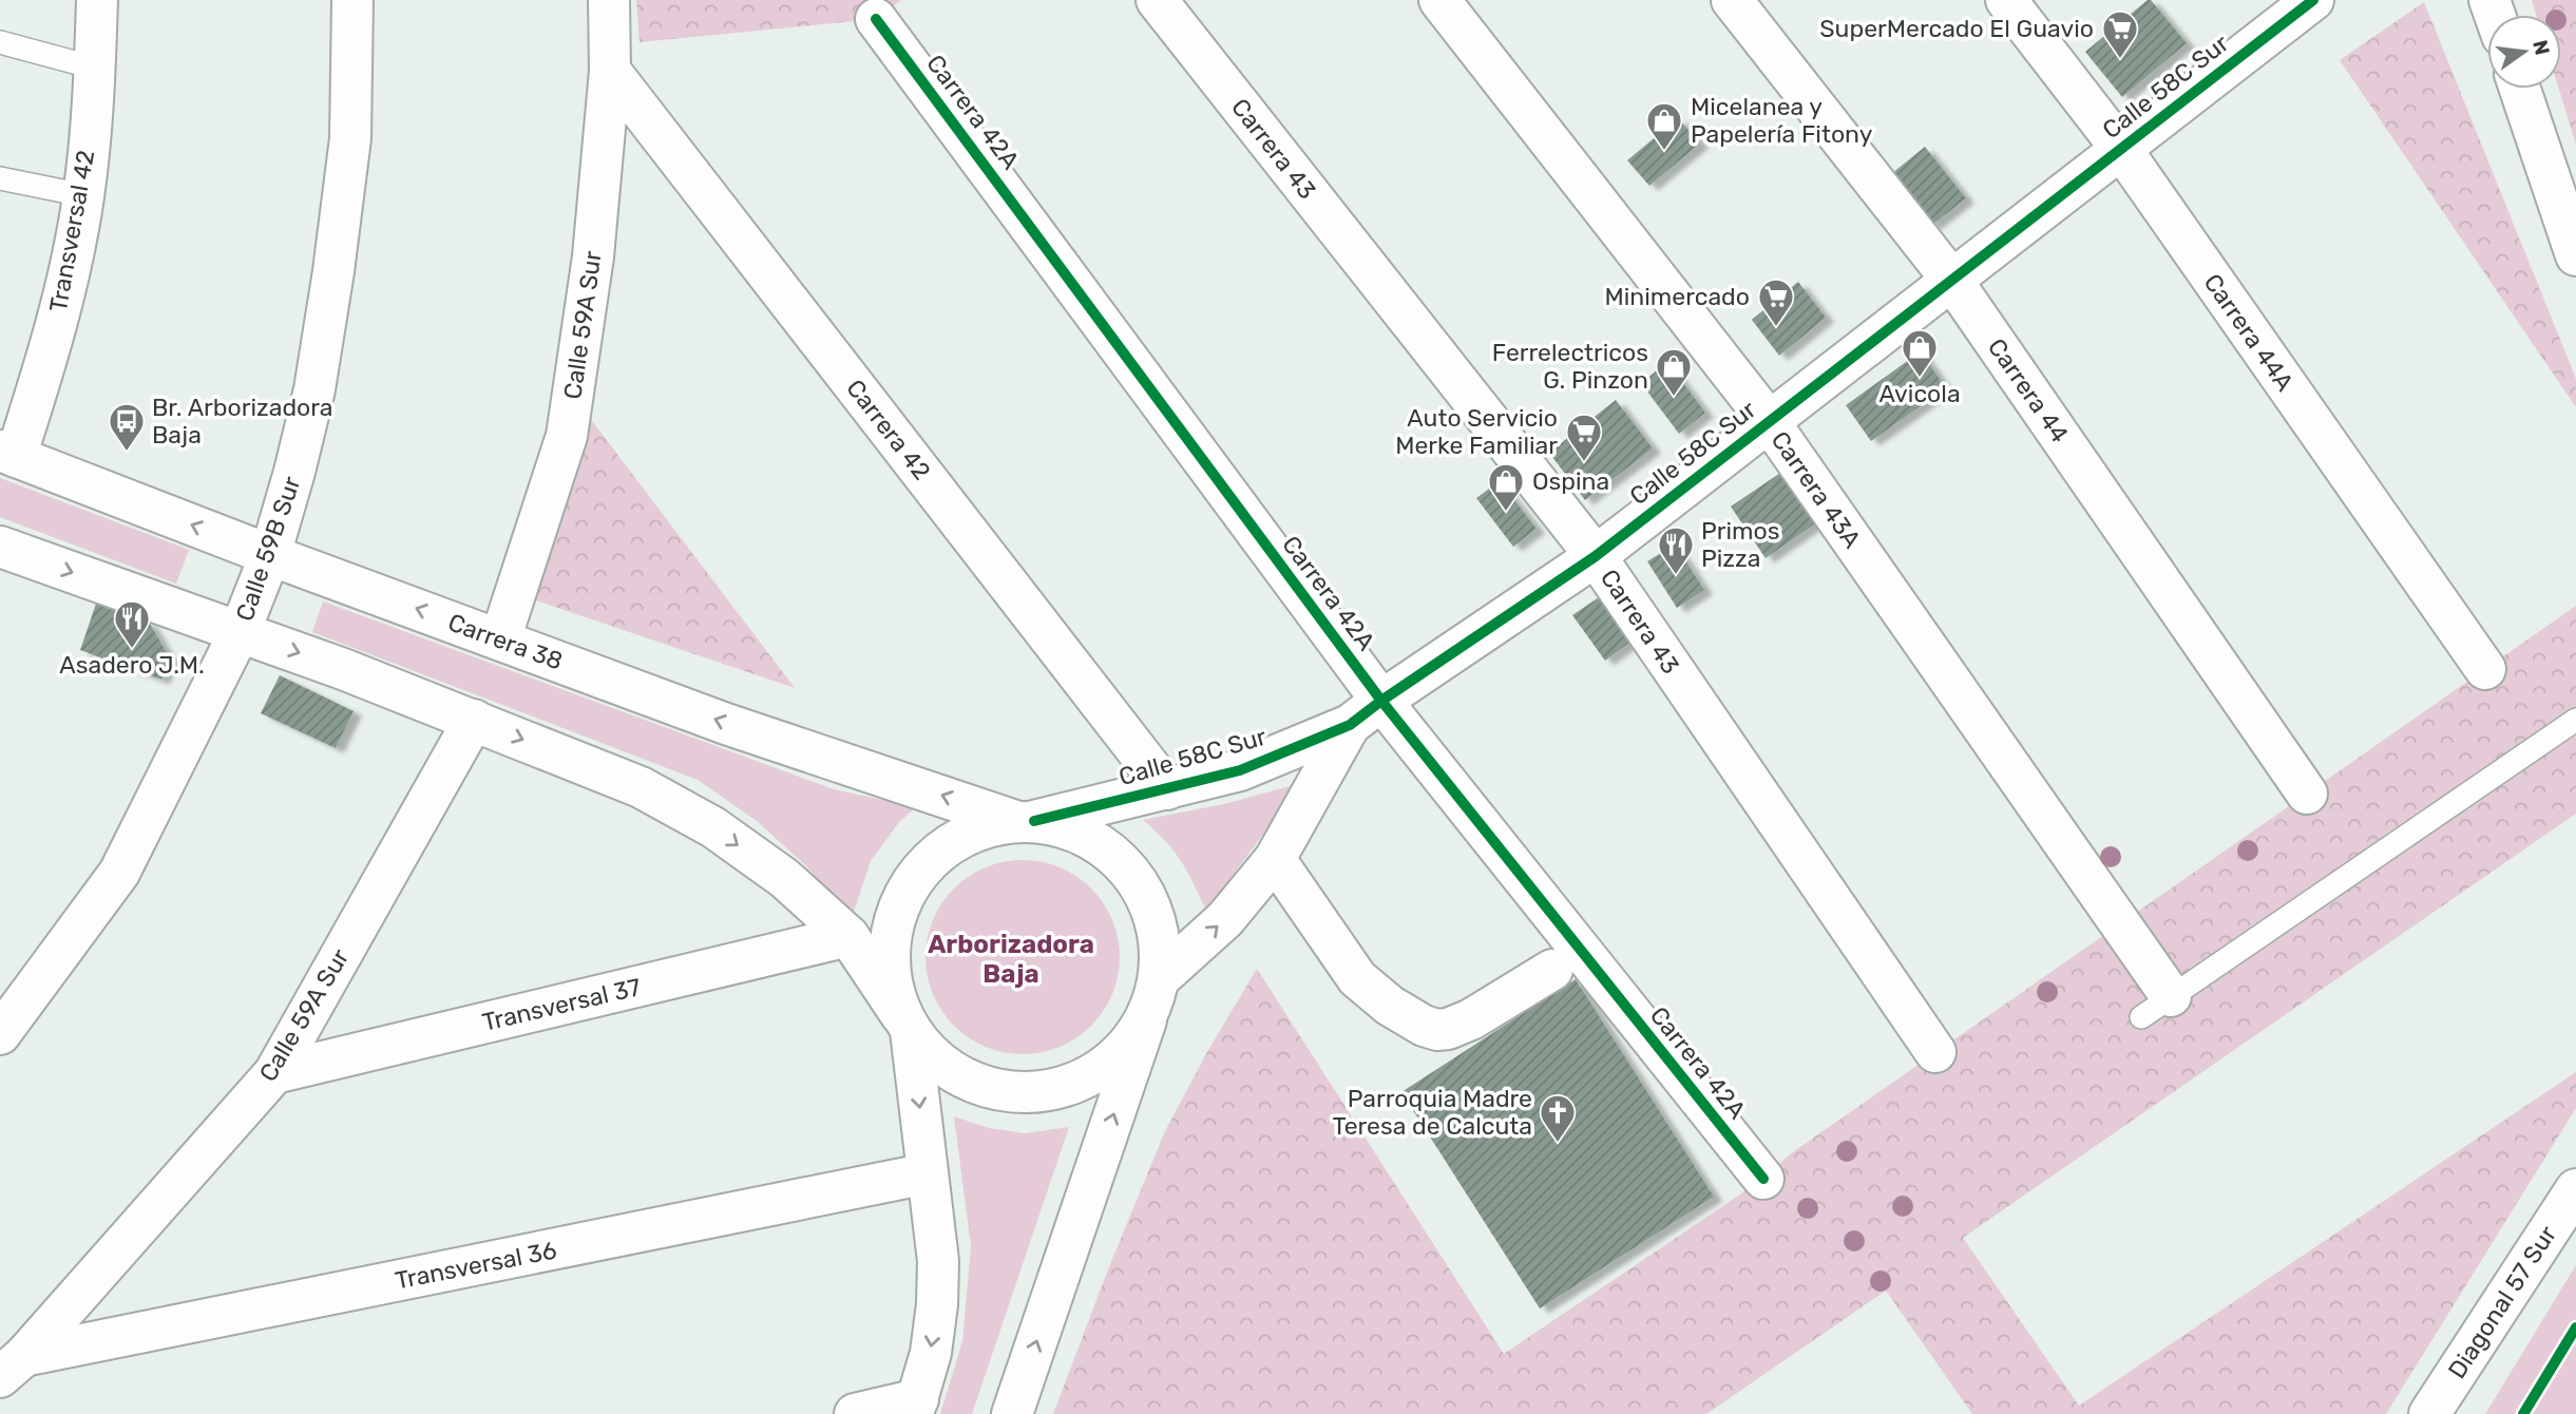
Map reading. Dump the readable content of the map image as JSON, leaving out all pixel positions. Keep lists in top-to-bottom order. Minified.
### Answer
{"streets":{"street":["Calle 58C Sur","Carrera 42A","Carrera 43","Transversal 42","Calle 59A Sur","Carrera 44A","Carrera 44","Carrera 42","Carrera 43A","Calle 59B Sur","Carrera 38","Transversal 37","Transversal 36","Diagonal 57 Sur"]},"crossings":[["Calle 58C Sur","Carrera 42A"],["Calle 58C Sur","Carrera 43"],["Calle 58C Sur","Carrera 44A"],["Calle 58C Sur","Carrera 44"],["Calle 58C Sur","Carrera 42"],["Calle 58C Sur","Carrera 43A"],["Calle 58C Sur","Carrera 38"],["Transversal 42","Carrera 38"],["Calle 59A Sur","Carrera 42"],["Calle 59A Sur","Carrera 38"],["Calle 59A Sur","Transversal 37"],["Calle 59A Sur","Transversal 36"],["Calle 59B Sur","Carrera 38"]],"districts":["Arborizadora Baja"],"places":{"supermarket":["SuperMercado El Guavio","Minimercado","Auto Servicio Merke Familiar"],"shop":["Micelanea y Papelería Fitony","Avicola","Ferrelectricos G. Pinzon","Ospina"],"bus stop":["Br. Arborizadora Baja"],"restaurant":["Primos Pizza","Asadero J.M."],"church":["Parroquia Madre Teresa de Calcuta"]},"north":"right"}
